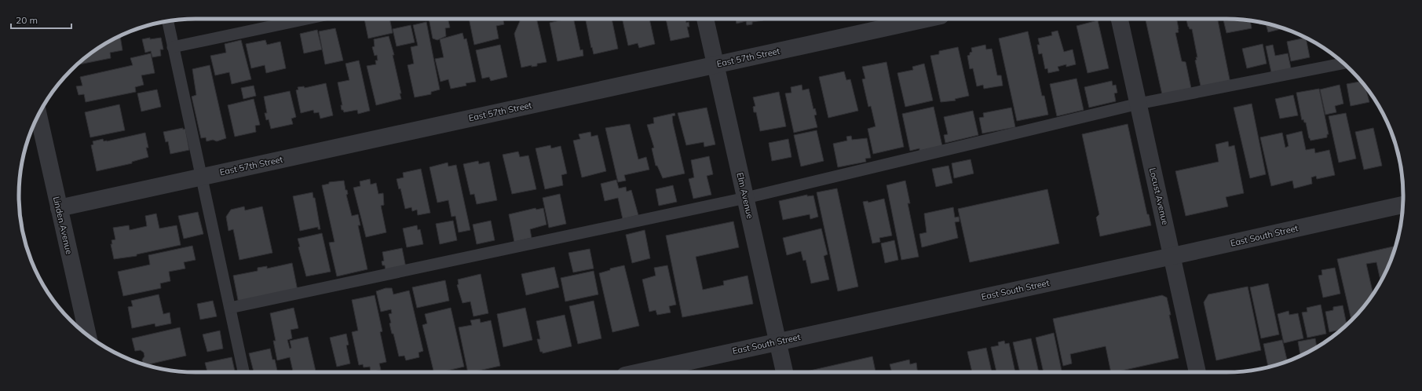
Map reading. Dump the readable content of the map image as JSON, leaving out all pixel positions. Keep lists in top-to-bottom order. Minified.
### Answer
{"streets":{"street":["East 57th Street","Elm Avenue","Locust Avenue","Linden Avenue","East South Street"]},"crossings":[["East 57th Street","Elm Avenue"],["East 57th Street","Linden Avenue"],["Elm Avenue","East South Street"],["Locust Avenue","East South Street"]],"scale_bar":"20 m"}
